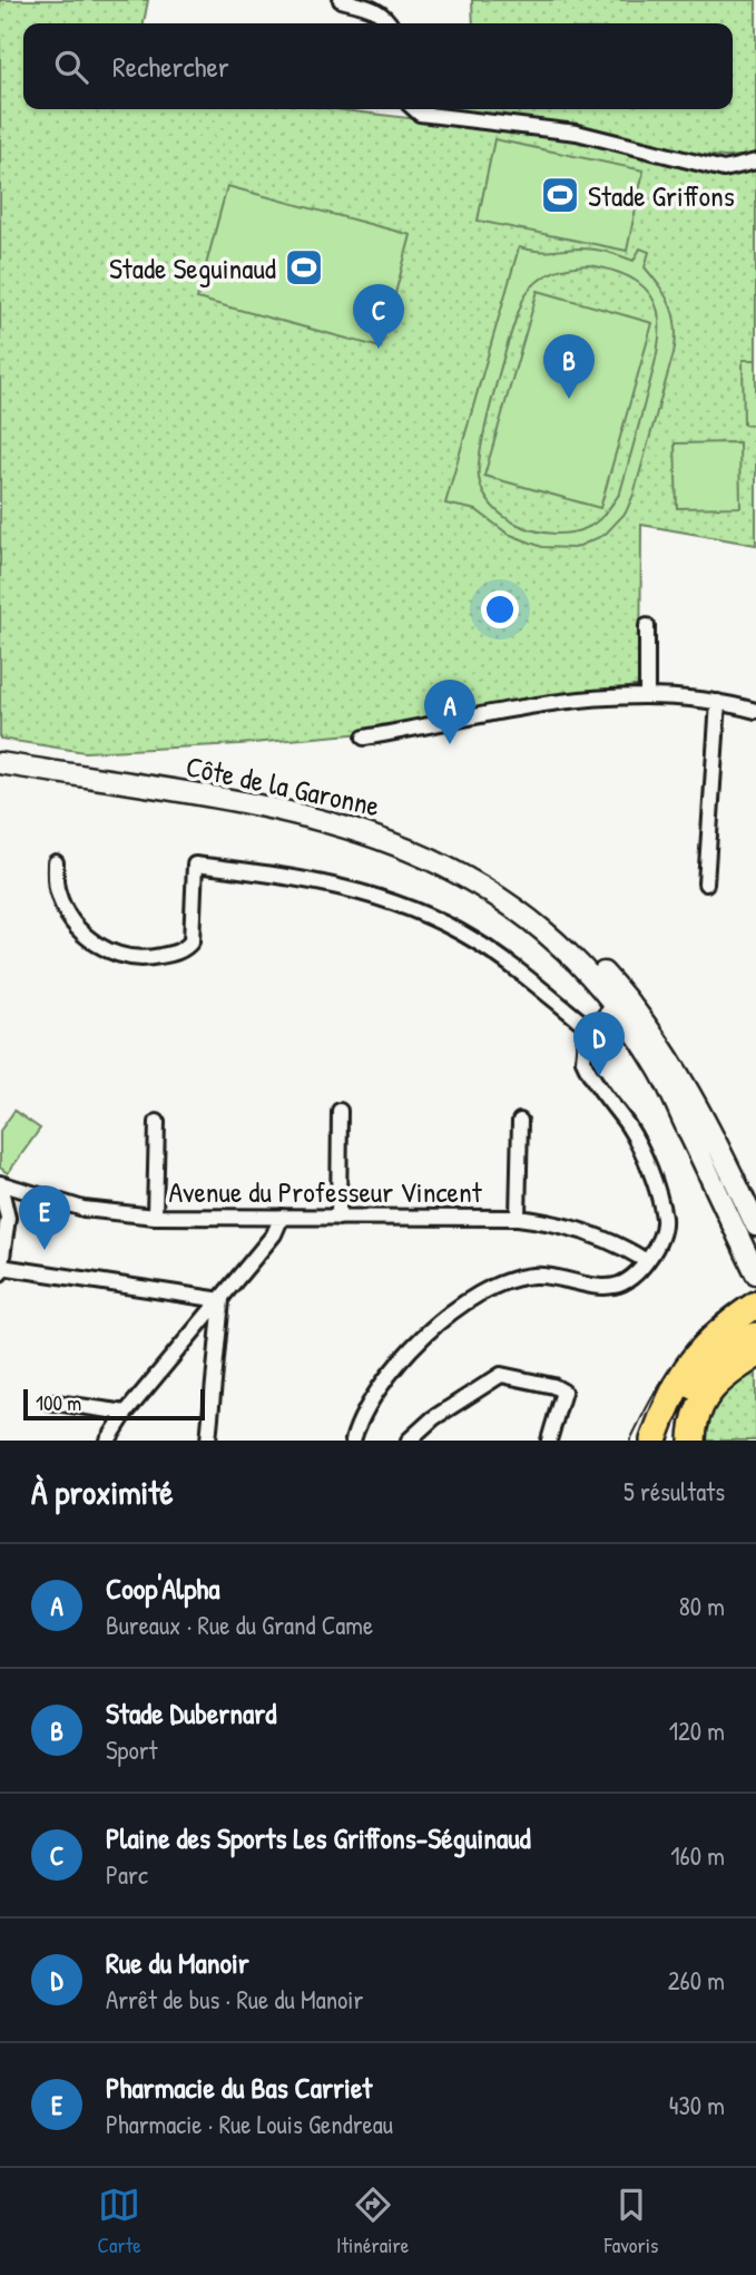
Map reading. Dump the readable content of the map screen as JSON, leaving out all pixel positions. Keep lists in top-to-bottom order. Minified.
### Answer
{"streets":{"main road":["Côte de la Garonne"],"street":["Avenue du Professeur Vincent"]},"places":{"sports":["Stade Griffons","Stade Seguinaud"]},"scale_bar":"100 m","page":{"search":"Rechercher","pins":["C","B","A","D","E"],"scale":"100 m","heading":["À proximité","5 résultats"],"list":[{"mark":"A","name":"Coop'Alpha","note":"Bureaux · Rue du Grand Came","value":"80 m"},{"mark":"B","name":"Stade Dubernard","note":"Sport","value":"120 m"},{"mark":"C","name":"Plaine des Sports Les Griffons-Séguinaud","note":"Parc","value":"160 m"},{"mark":"D","name":"Rue du Manoir","note":"Arrêt de bus · Rue du Manoir","value":"260 m"},{"mark":"E","name":"Pharmacie du Bas Carriet","note":"Pharmacie · Rue Louis Gendreau","value":"430 m"}],"nav":["Carte","Itinéraire","Favoris"]}}
